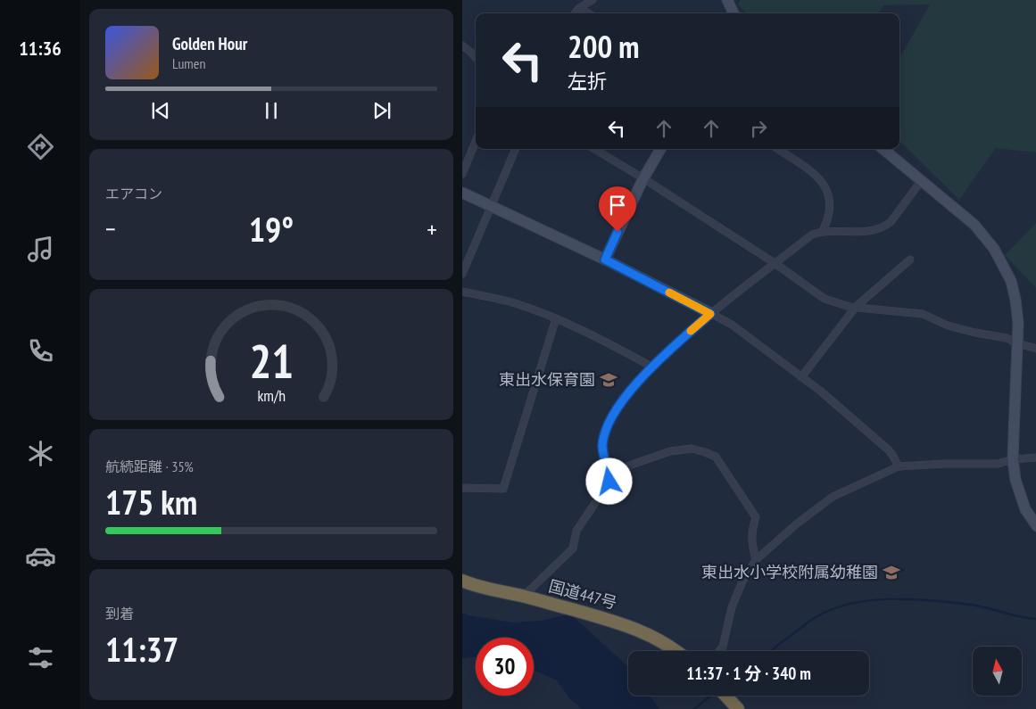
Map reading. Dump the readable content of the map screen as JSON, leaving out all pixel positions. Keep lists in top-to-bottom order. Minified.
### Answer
{"streets":{"highway":["国道447号"]},"places":{"school or university":["東出水保育園","東出水小学校附属幼稚園"]},"north":"top","page":{"tabs":"11:36","turn":["200 m","左折"],"song":["Golden Hour","Lumen"],"tile":["エアコン",["航続距離 · 35%","175 km"],["到着","11:37"]],"heat":["−","19°","+"],"limit":"30","trip":"11:37 · 1 分 · 340 m","gauge":["21","km/h"]}}
